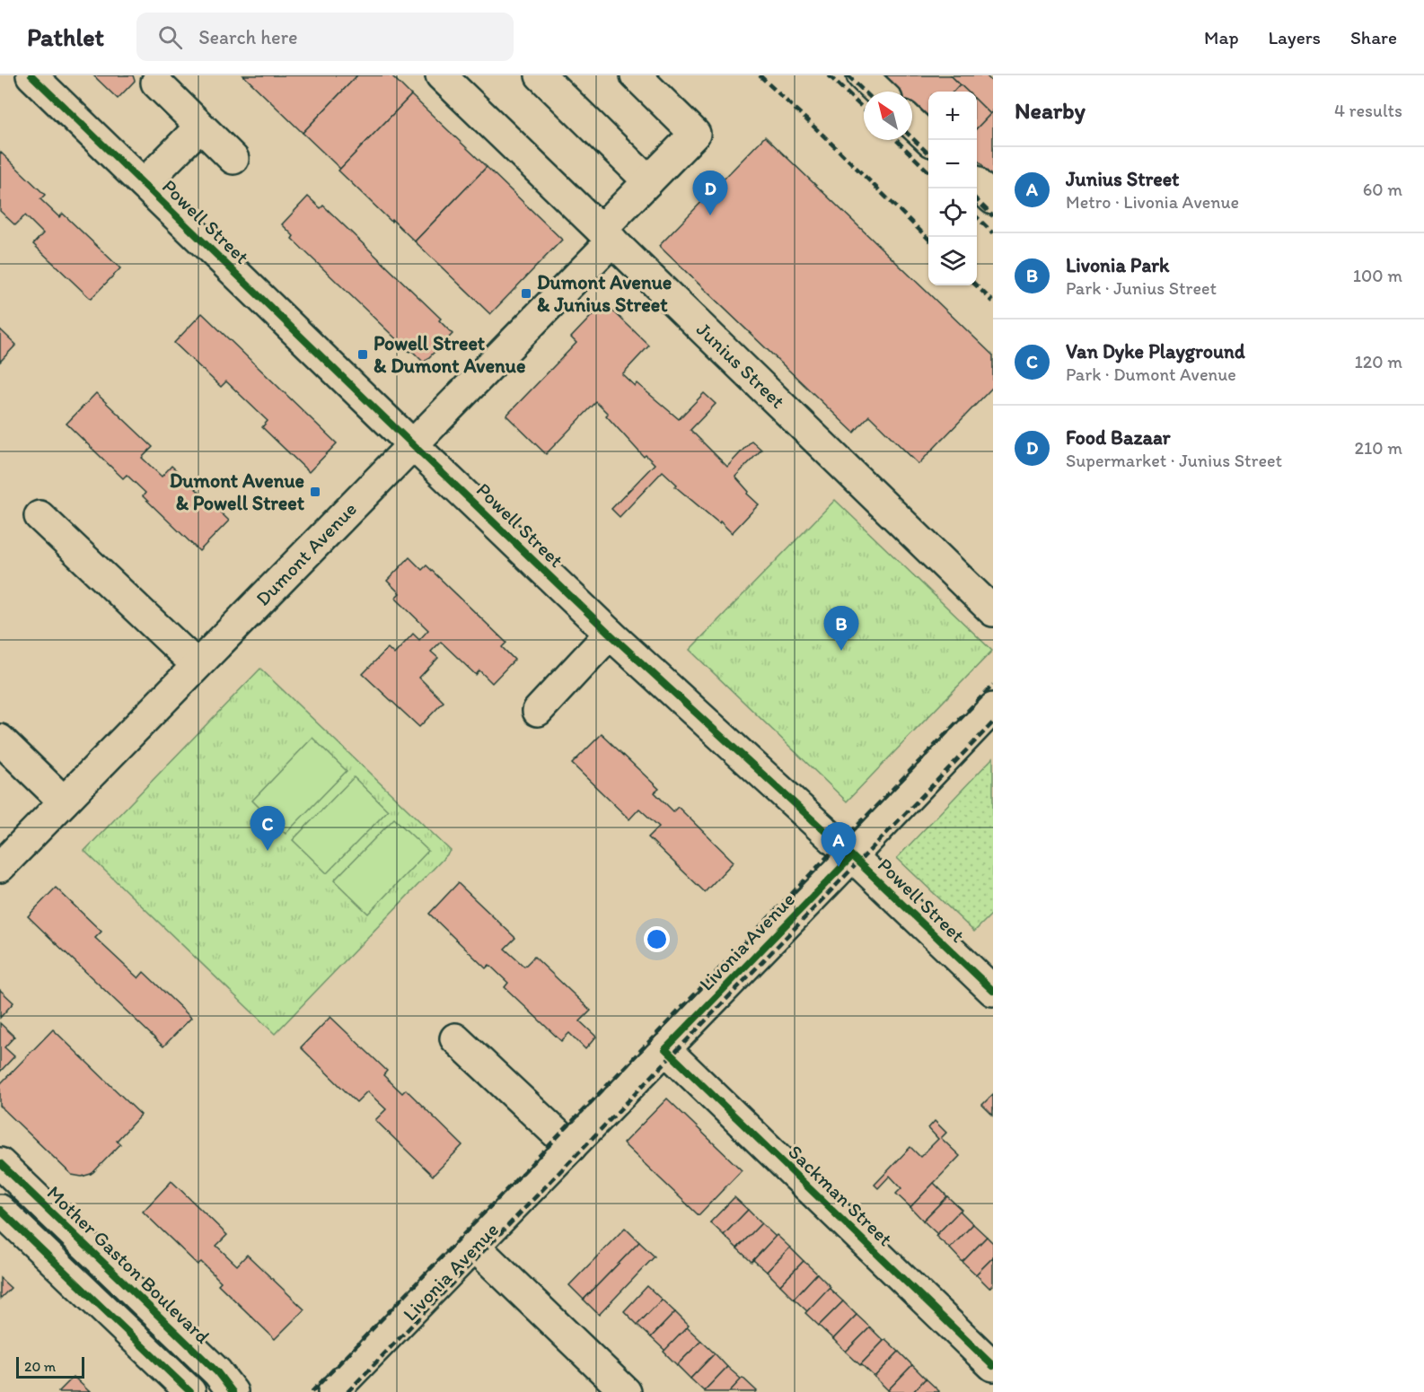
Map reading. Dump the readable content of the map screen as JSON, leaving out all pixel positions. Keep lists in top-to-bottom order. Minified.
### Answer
{"streets":{"street":["Powell Street","Junius Street","Dumont Avenue","Livonia Avenue","Sackman Street","Mother Gaston Boulevard"]},"crossings":[["Powell Street","Dumont Avenue"],["Powell Street","Livonia Avenue"],["Junius Street","Dumont Avenue"],["Livonia Avenue","Sackman Street"]],"places":{"transit":["Dumont Avenue & Junius Street","Powell Street & Dumont Avenue","Dumont Avenue & Powell Street"]},"scale_bar":"20 m","north":"top left","page":{"header":"Pathlet","search":"Search here","nav":["Map","Layers","Share"],"heading":["Nearby","4 results"],"map_buttons":["+","−"],"list":[{"mark":"A","name":"Junius Street","note":"Metro · Livonia Avenue","value":"60 m"},{"mark":"B","name":"Livonia Park","note":"Park · Junius Street","value":"100 m"},{"mark":"C","name":"Van Dyke Playground","note":"Park · Dumont Avenue","value":"120 m"},{"mark":"D","name":"Food Bazaar","note":"Supermarket · Junius Street","value":"210 m"}],"pins":["D","B","C","A"],"scale":"20 m"}}
